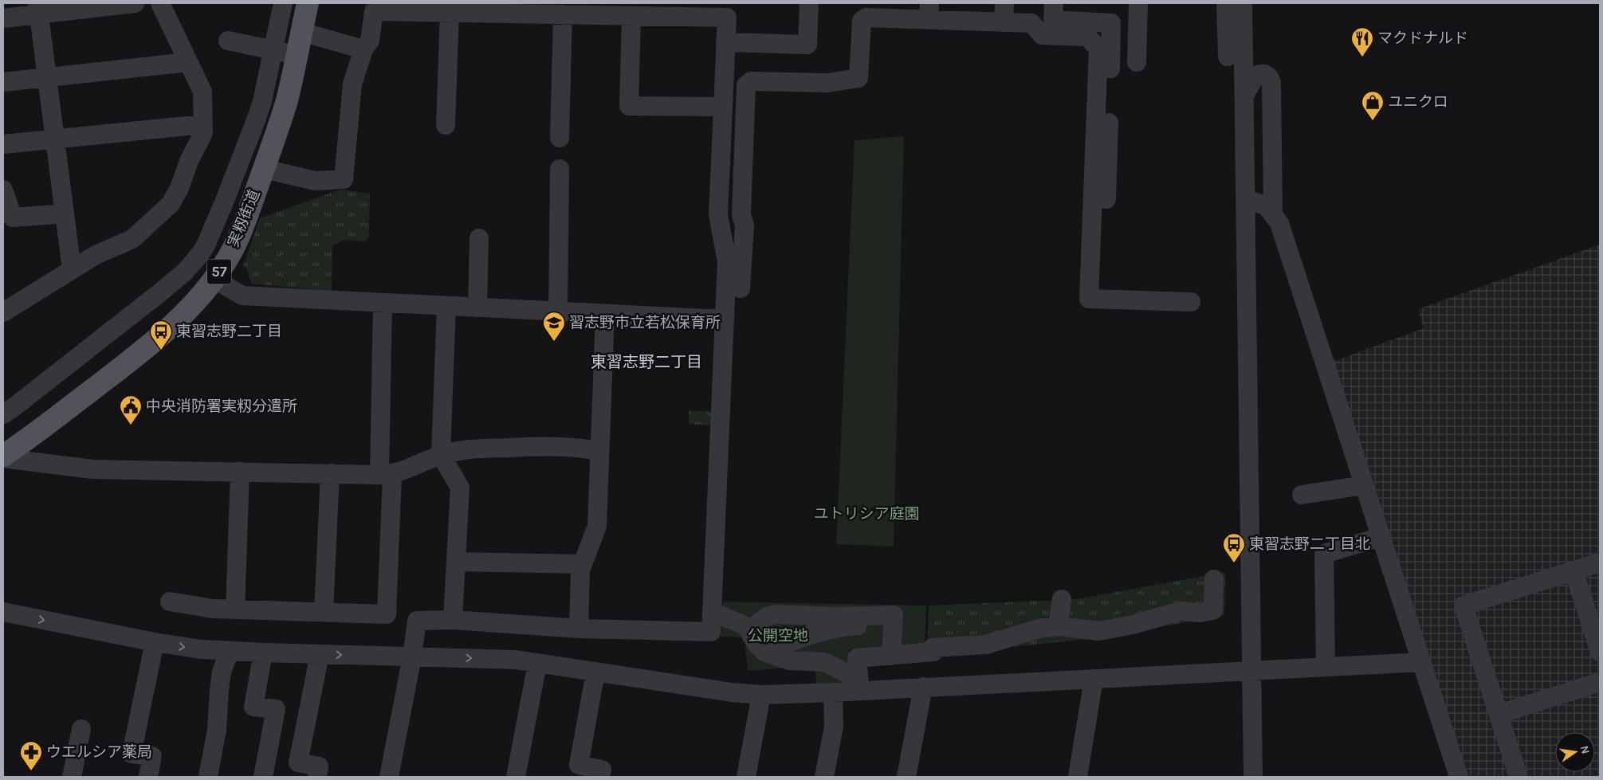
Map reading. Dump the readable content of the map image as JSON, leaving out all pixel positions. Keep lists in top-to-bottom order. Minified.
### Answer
{"streets":{"main road":["実籾街道","57"]},"districts":["東習志野二丁目"],"parks":["ユトリシア庭園","公開空地"],"places":{"restaurant":["マクドナルド"],"shop":["ユニクロ"],"school or university":["習志野市立若松保育所"],"bus stop":["東習志野二丁目","東習志野二丁目北"],"public building":["中央消防署実籾分遣所"],"pharmacy":["ウエルシア薬局"]},"north":"right"}
